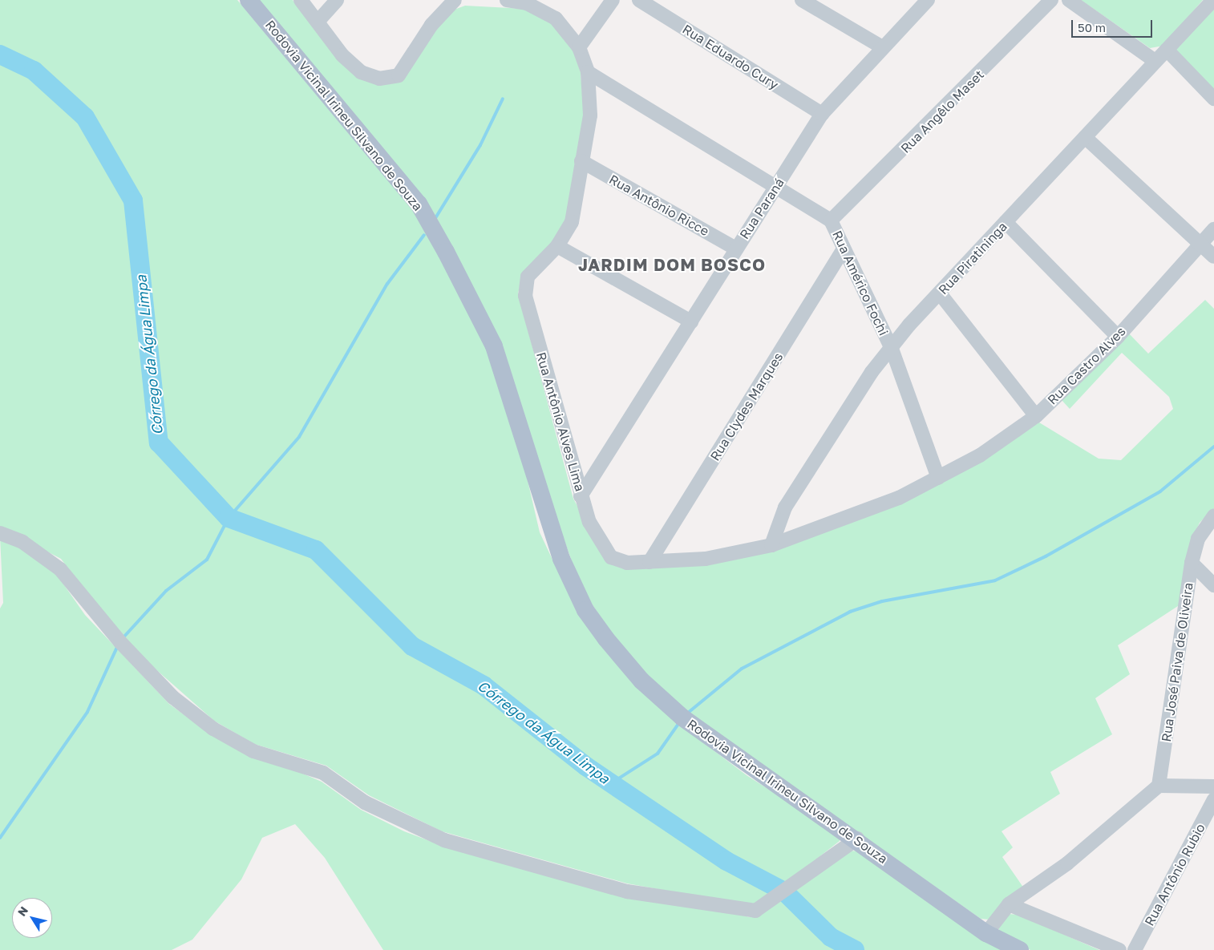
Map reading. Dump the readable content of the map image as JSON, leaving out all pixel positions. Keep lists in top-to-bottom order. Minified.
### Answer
{"streets":{"main road":["Rodovia Vicinal Irineu Silvano de Souza"],"street":["Rua Eduardo Cury","Rua Angêlo Maset","Rua Antônio Ricce","Rua Paraná","Rua Piratininga","Rua Américo Fochi","Rua Castro Alves","Rua Clydes Marques","Rua Antônio Alves Lima","Rua José Paiva de Oliveira","Rua Antônio Rubio"]},"crossings":[["Rua Eduardo Cury","Rua Paraná"],["Rua Angêlo Maset","Rua Américo Fochi"],["Rua Antônio Ricce","Rua Paraná"],["Rua Antônio Ricce","Rua Antônio Alves Lima"],["Rua Paraná","Rua Américo Fochi"],["Rua Paraná","Rua Antônio Alves Lima"],["Rua Piratininga","Rua Américo Fochi"],["Rua Piratininga","Rua Antônio Alves Lima"],["Rua Américo Fochi","Rua Castro Alves"],["Rua Américo Fochi","Rua Clydes Marques"],["Rua Américo Fochi","Rua Antônio Alves Lima"],["Rua Castro Alves","Rua Antônio Alves Lima"],["Rua Clydes Marques","Rua Antônio Alves Lima"]],"districts":["JARDIM DOM BOSCO"],"water":["Córrego da Água Limpa"],"scale_bar":"50 m","north":"top left"}
